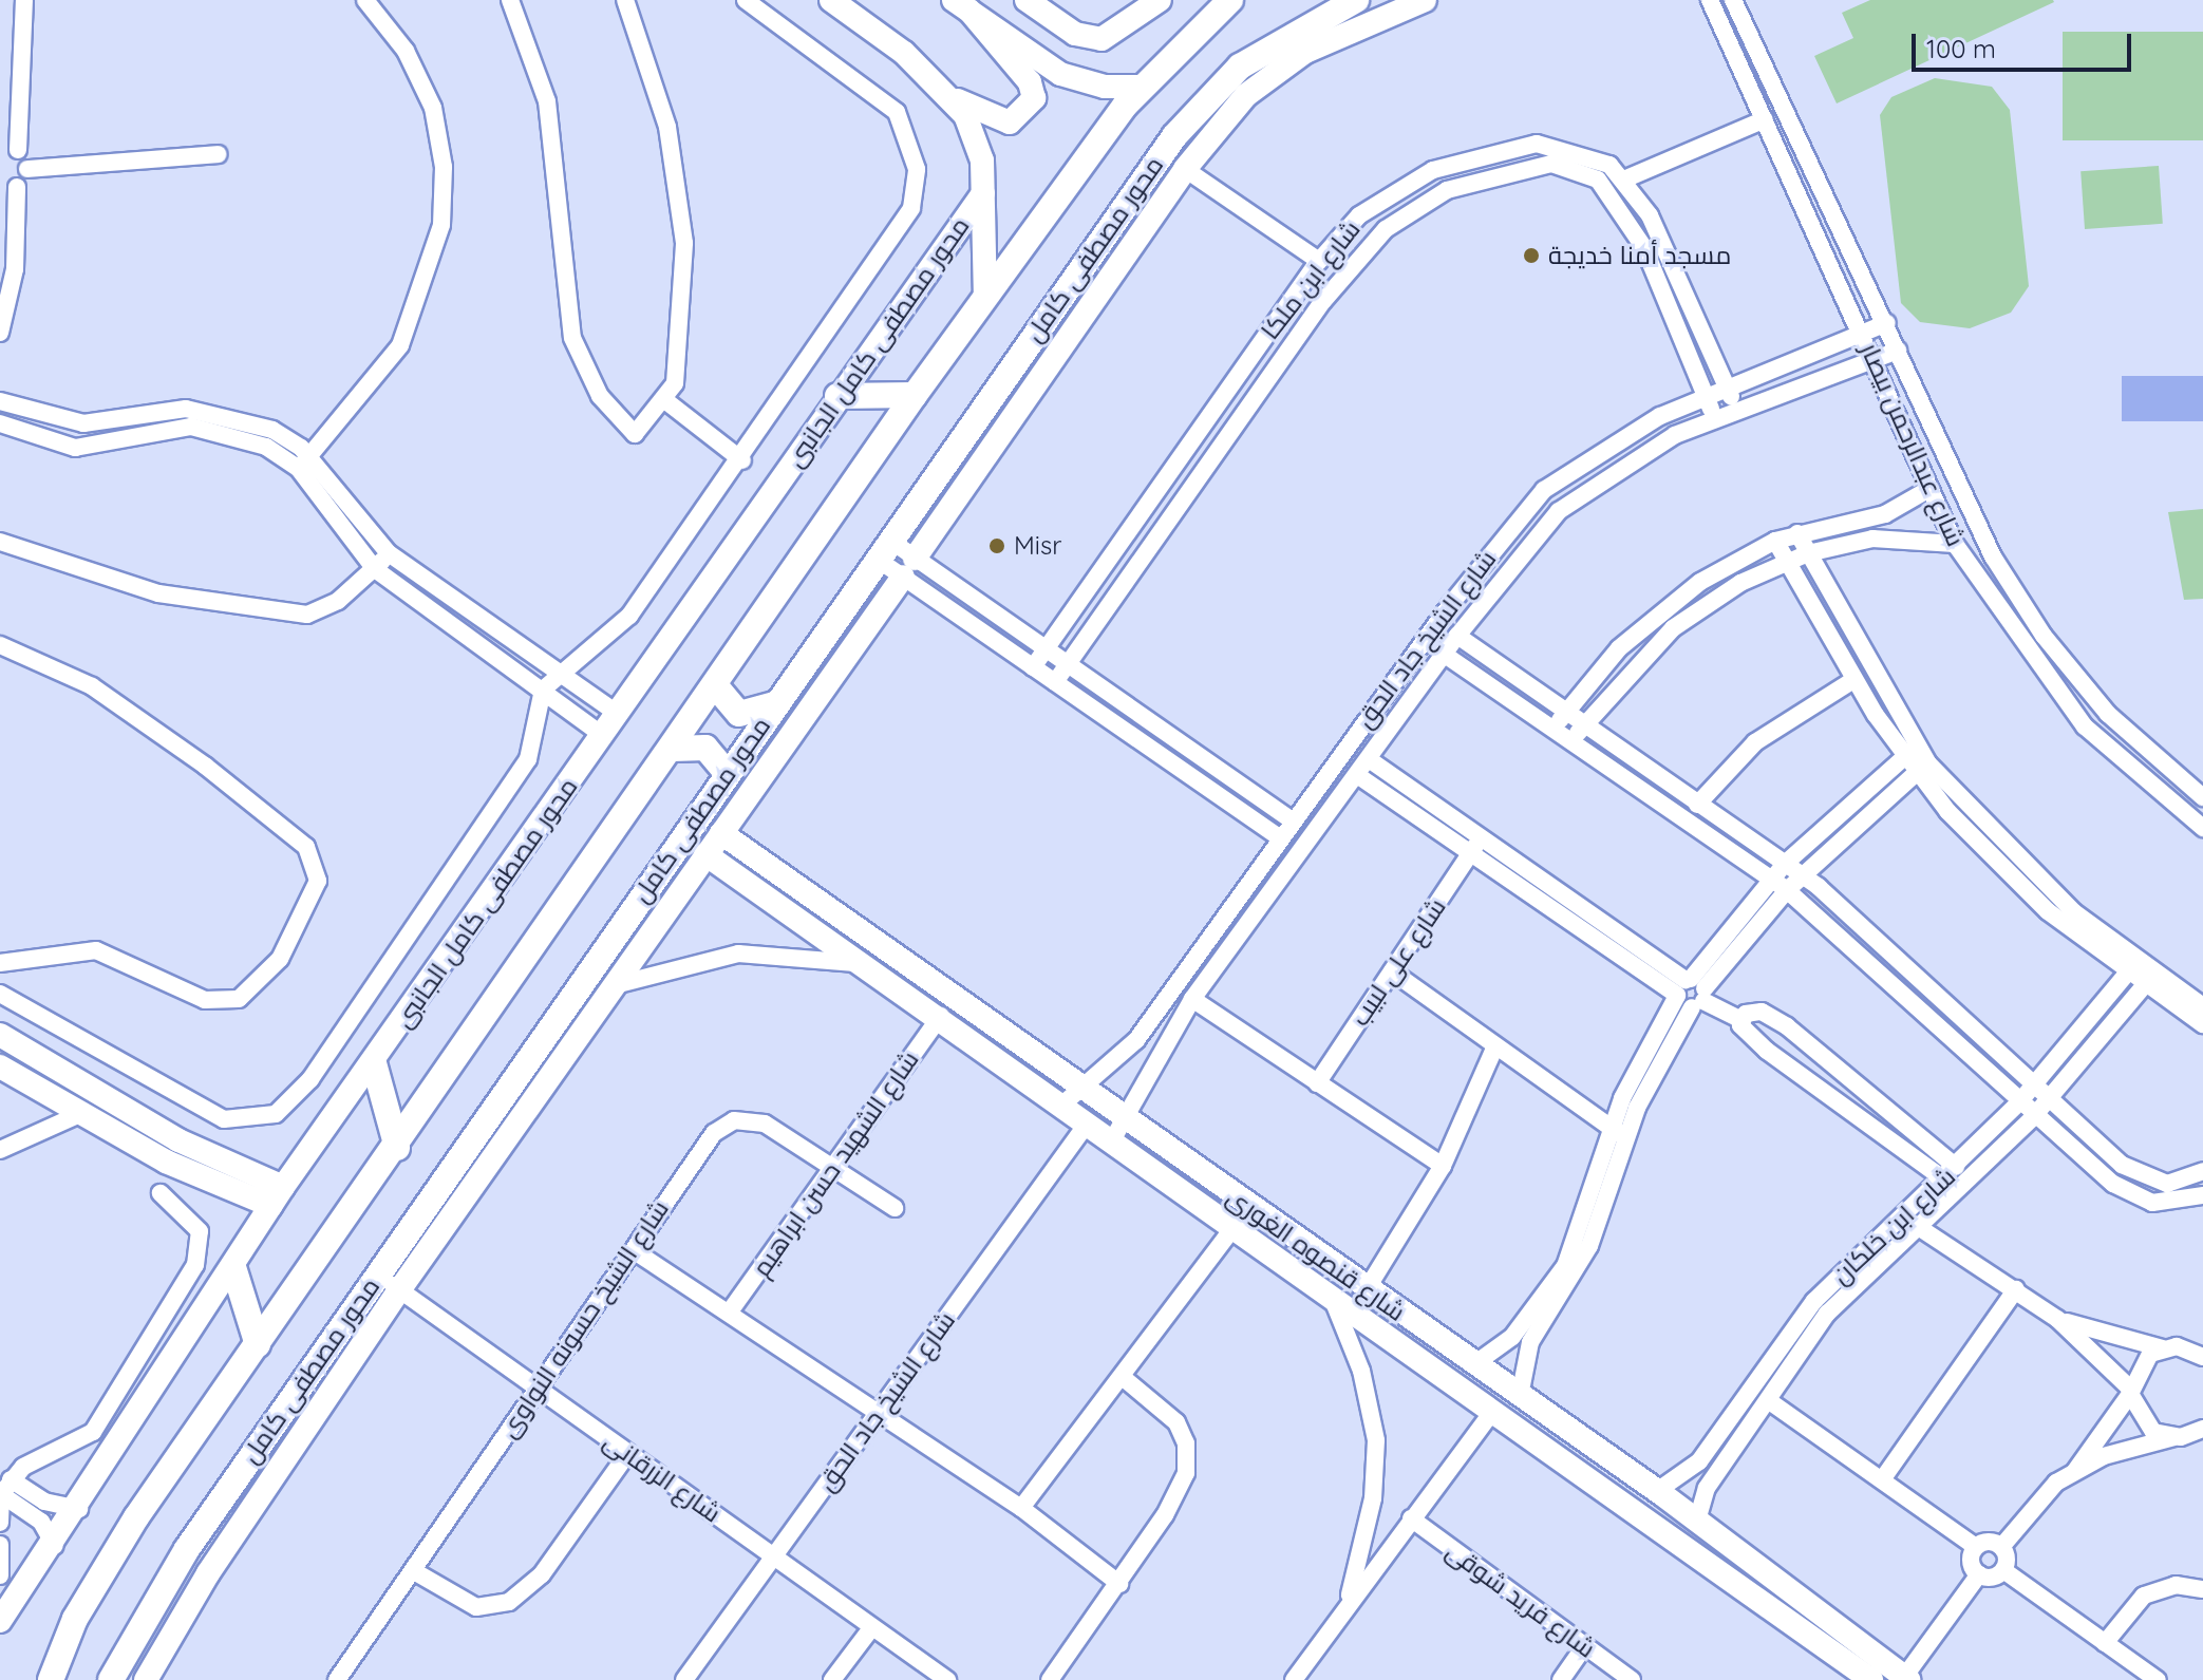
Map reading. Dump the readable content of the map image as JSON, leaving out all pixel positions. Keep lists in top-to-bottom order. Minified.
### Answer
{"streets":{"main road":["محور مصطفى كامل"],"street":["شارع ابن ملكا","محور مصطفى كامل الجانبى","شارع عبدالرحمن بيصار","شارع الشيخ جاد الحق","شارع على لبيب","شارع الشهيد حسن ابراهيم","شارع ابن خلكان","شارع قنصوه الغورى","شارع الشيخ حسونه النواوى","شارع الزرقانى","شارع فريد شوقى"]},"crossings":[["محور مصطفى كامل","شارع الزرقانى"],["شارع ابن ملكا","شارع الشيخ جاد الحق"],["شارع عبدالرحمن بيصار","شارع الشيخ جاد الحق"],["شارع الشيخ جاد الحق","شارع قنصوه الغورى"],["شارع الشيخ جاد الحق","شارع الزرقانى"],["شارع الشهيد حسن ابراهيم","شارع قنصوه الغورى"],["شارع الشهيد حسن ابراهيم","شارع الشيخ حسونه النواوى"],["شارع ابن خلكان","شارع قنصوه الغورى"],["شارع الشيخ حسونه النواوى","شارع الزرقانى"]],"places":["مسجد أمنا خديجة","Misr"],"scale_bar":"100 m"}
